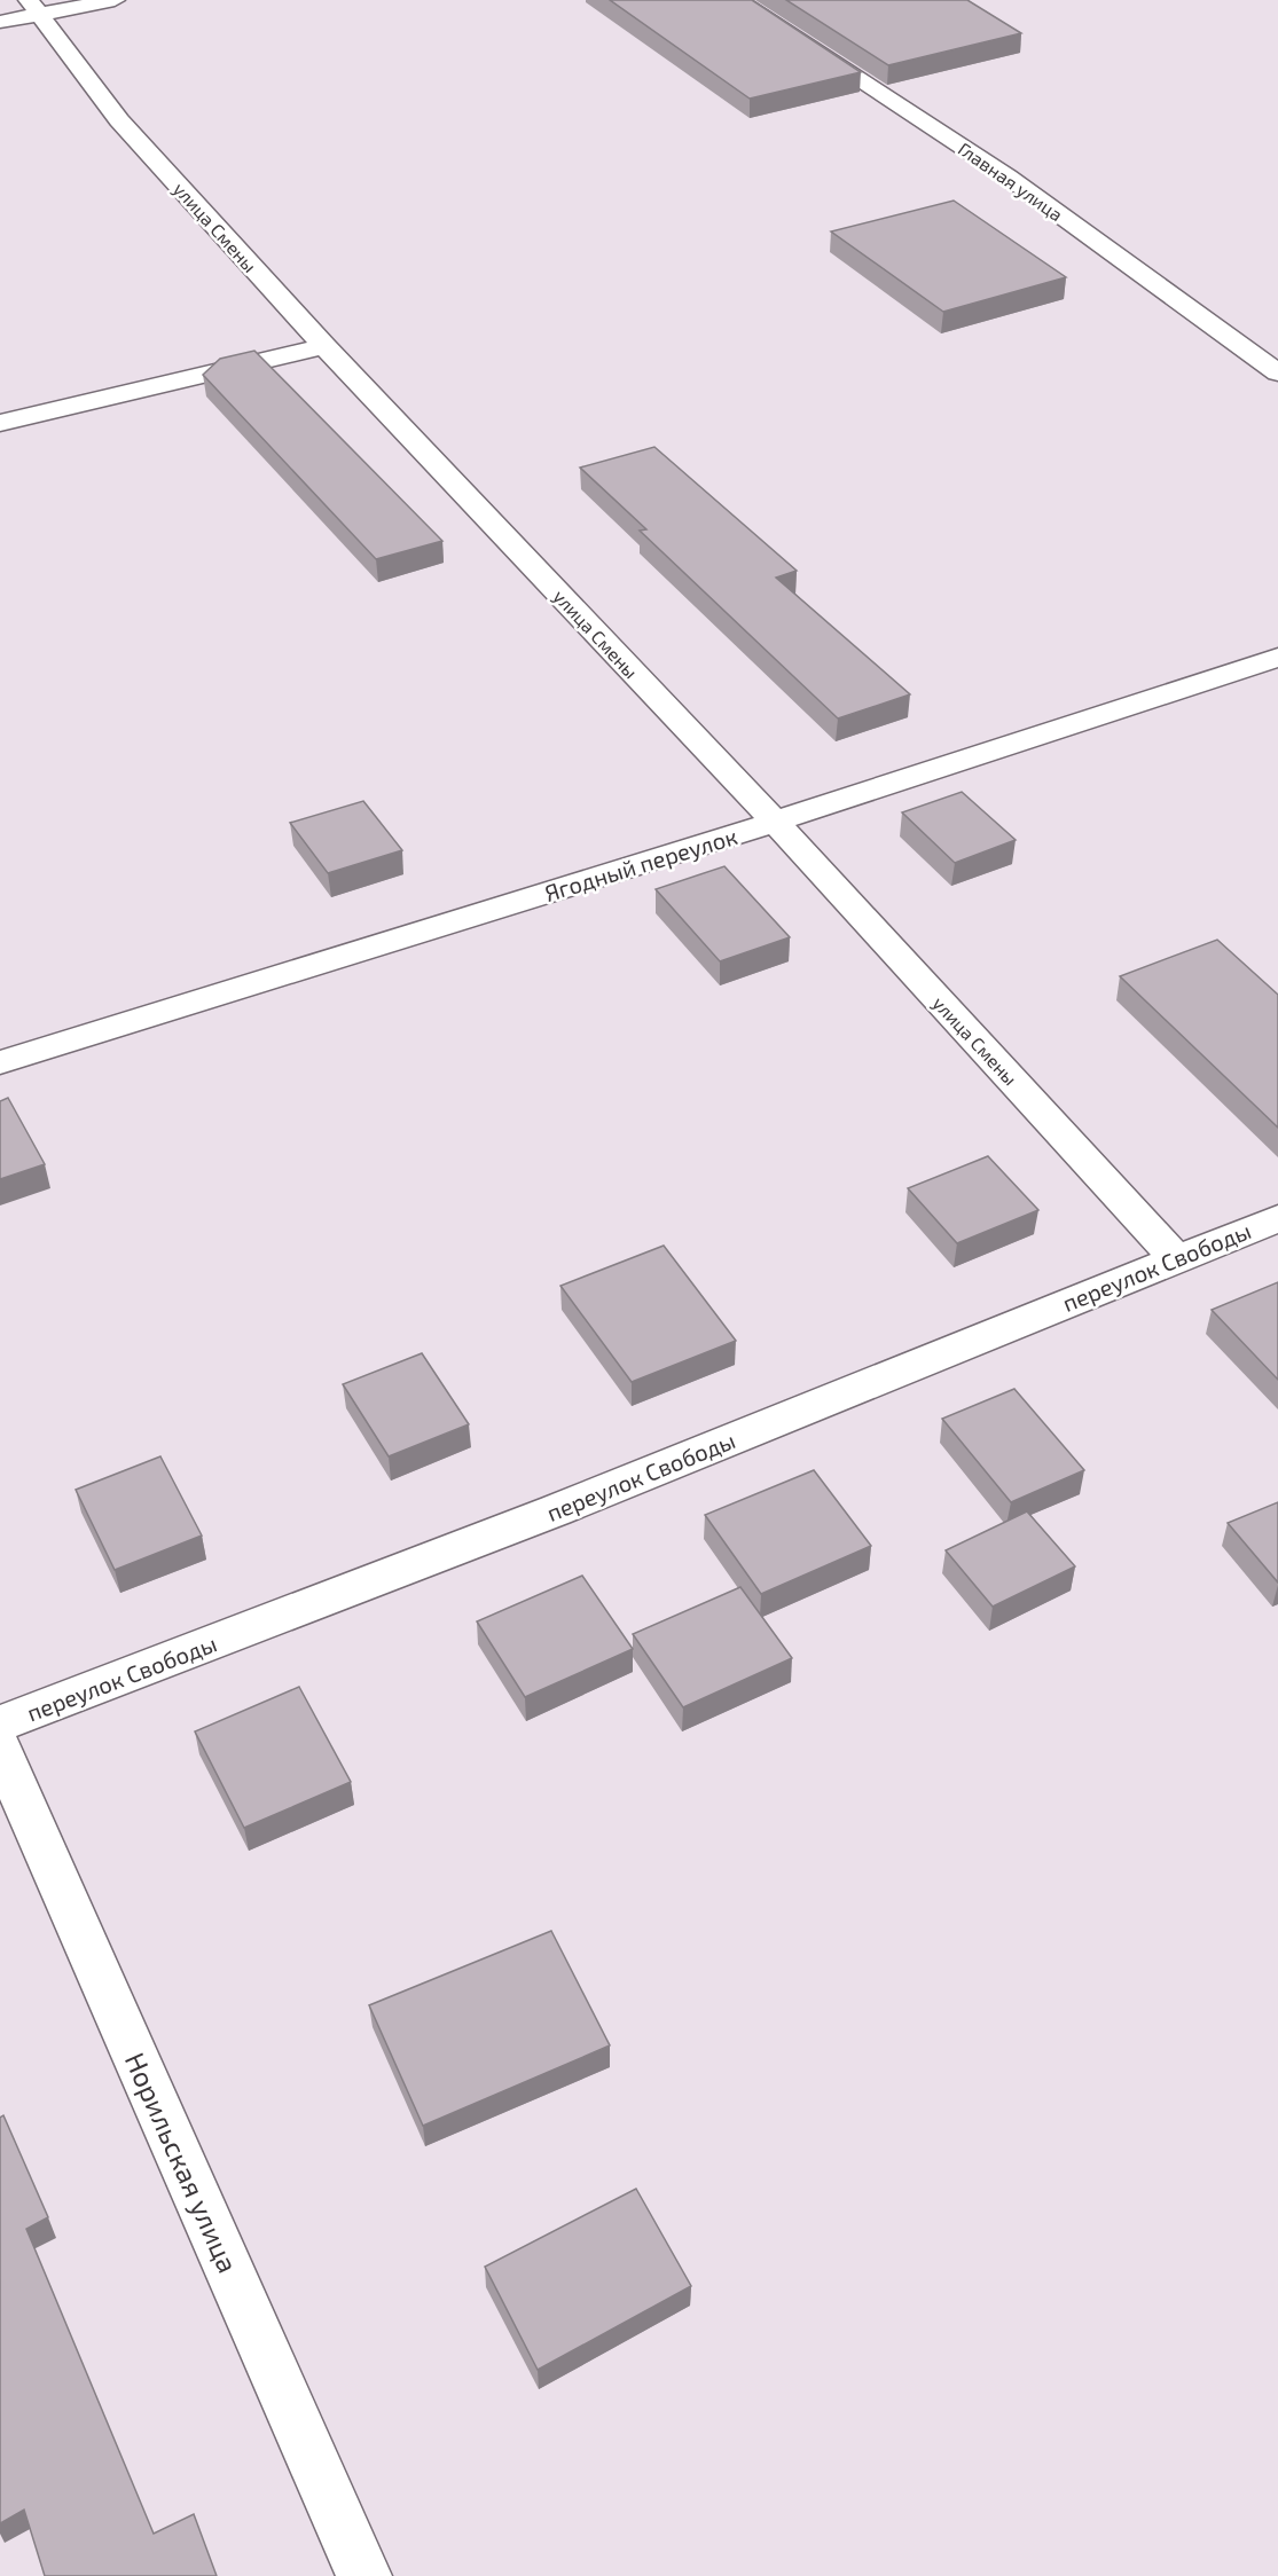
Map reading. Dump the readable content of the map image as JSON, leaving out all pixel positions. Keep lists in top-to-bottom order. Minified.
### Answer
{"streets":{"street":["Главная улица","улица Смены","Ягодный переулок","переулок Свободы","Норильская улица"]},"crossings":[["улица Смены","Ягодный переулок"],["улица Смены","переулок Свободы"]]}
